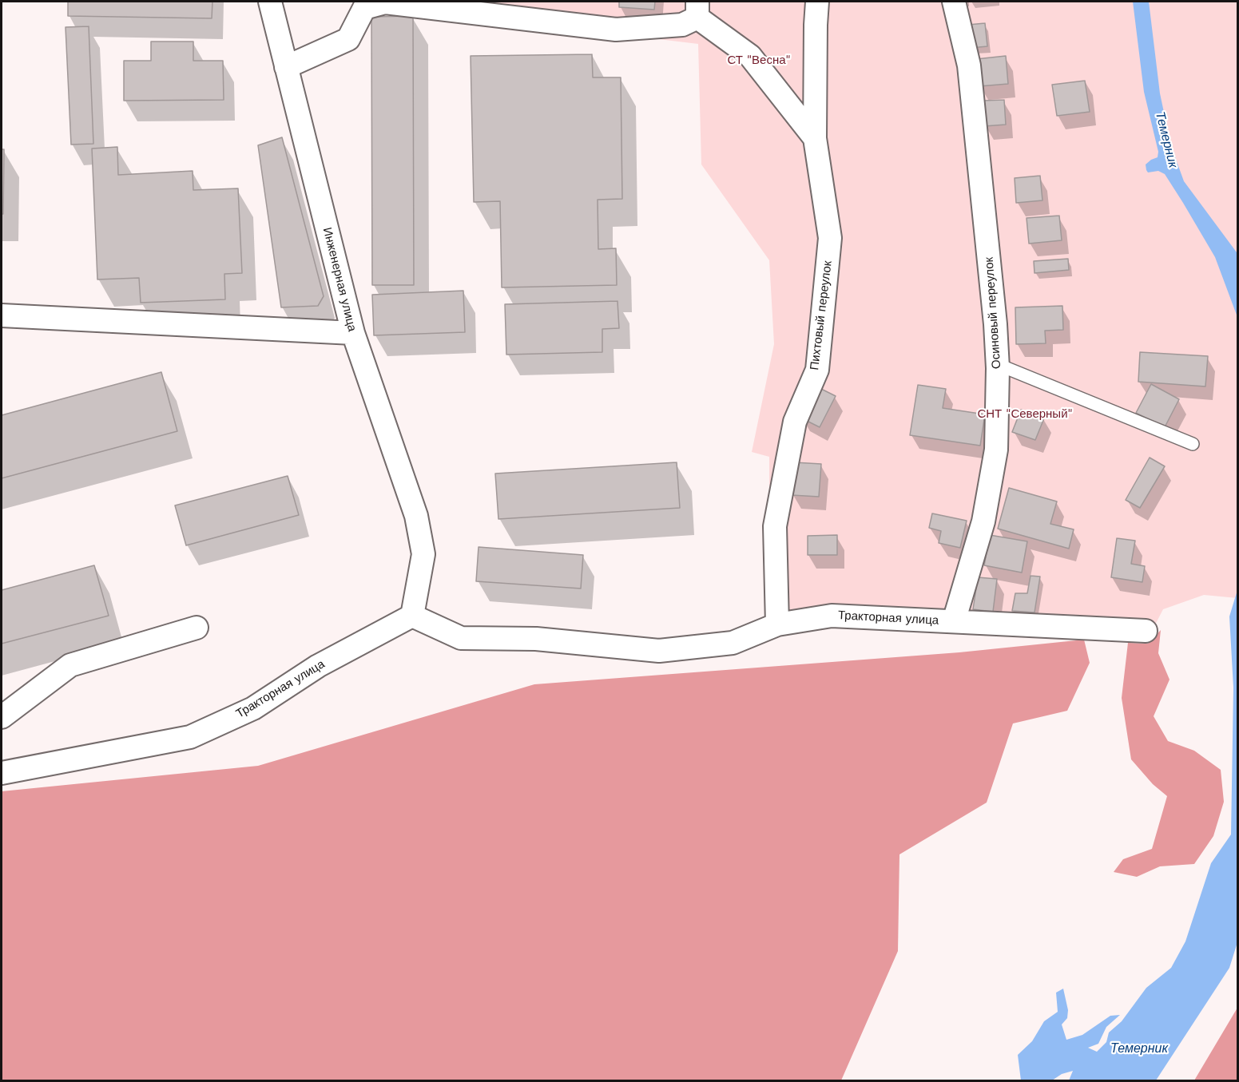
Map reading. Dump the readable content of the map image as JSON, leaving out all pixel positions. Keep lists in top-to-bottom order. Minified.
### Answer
{"streets":{"street":["Инженерная улица","Осиновый переулок","Пихтовый переулок","Тракторная улица"]},"crossings":[["Инженерная улица","Тракторная улица"],["Осиновый переулок","Тракторная улица"],["Пихтовый переулок","Тракторная улица"]],"water":["Темерник"],"parks":["СТ \"Весна\"","СНТ \"Северный\""]}
